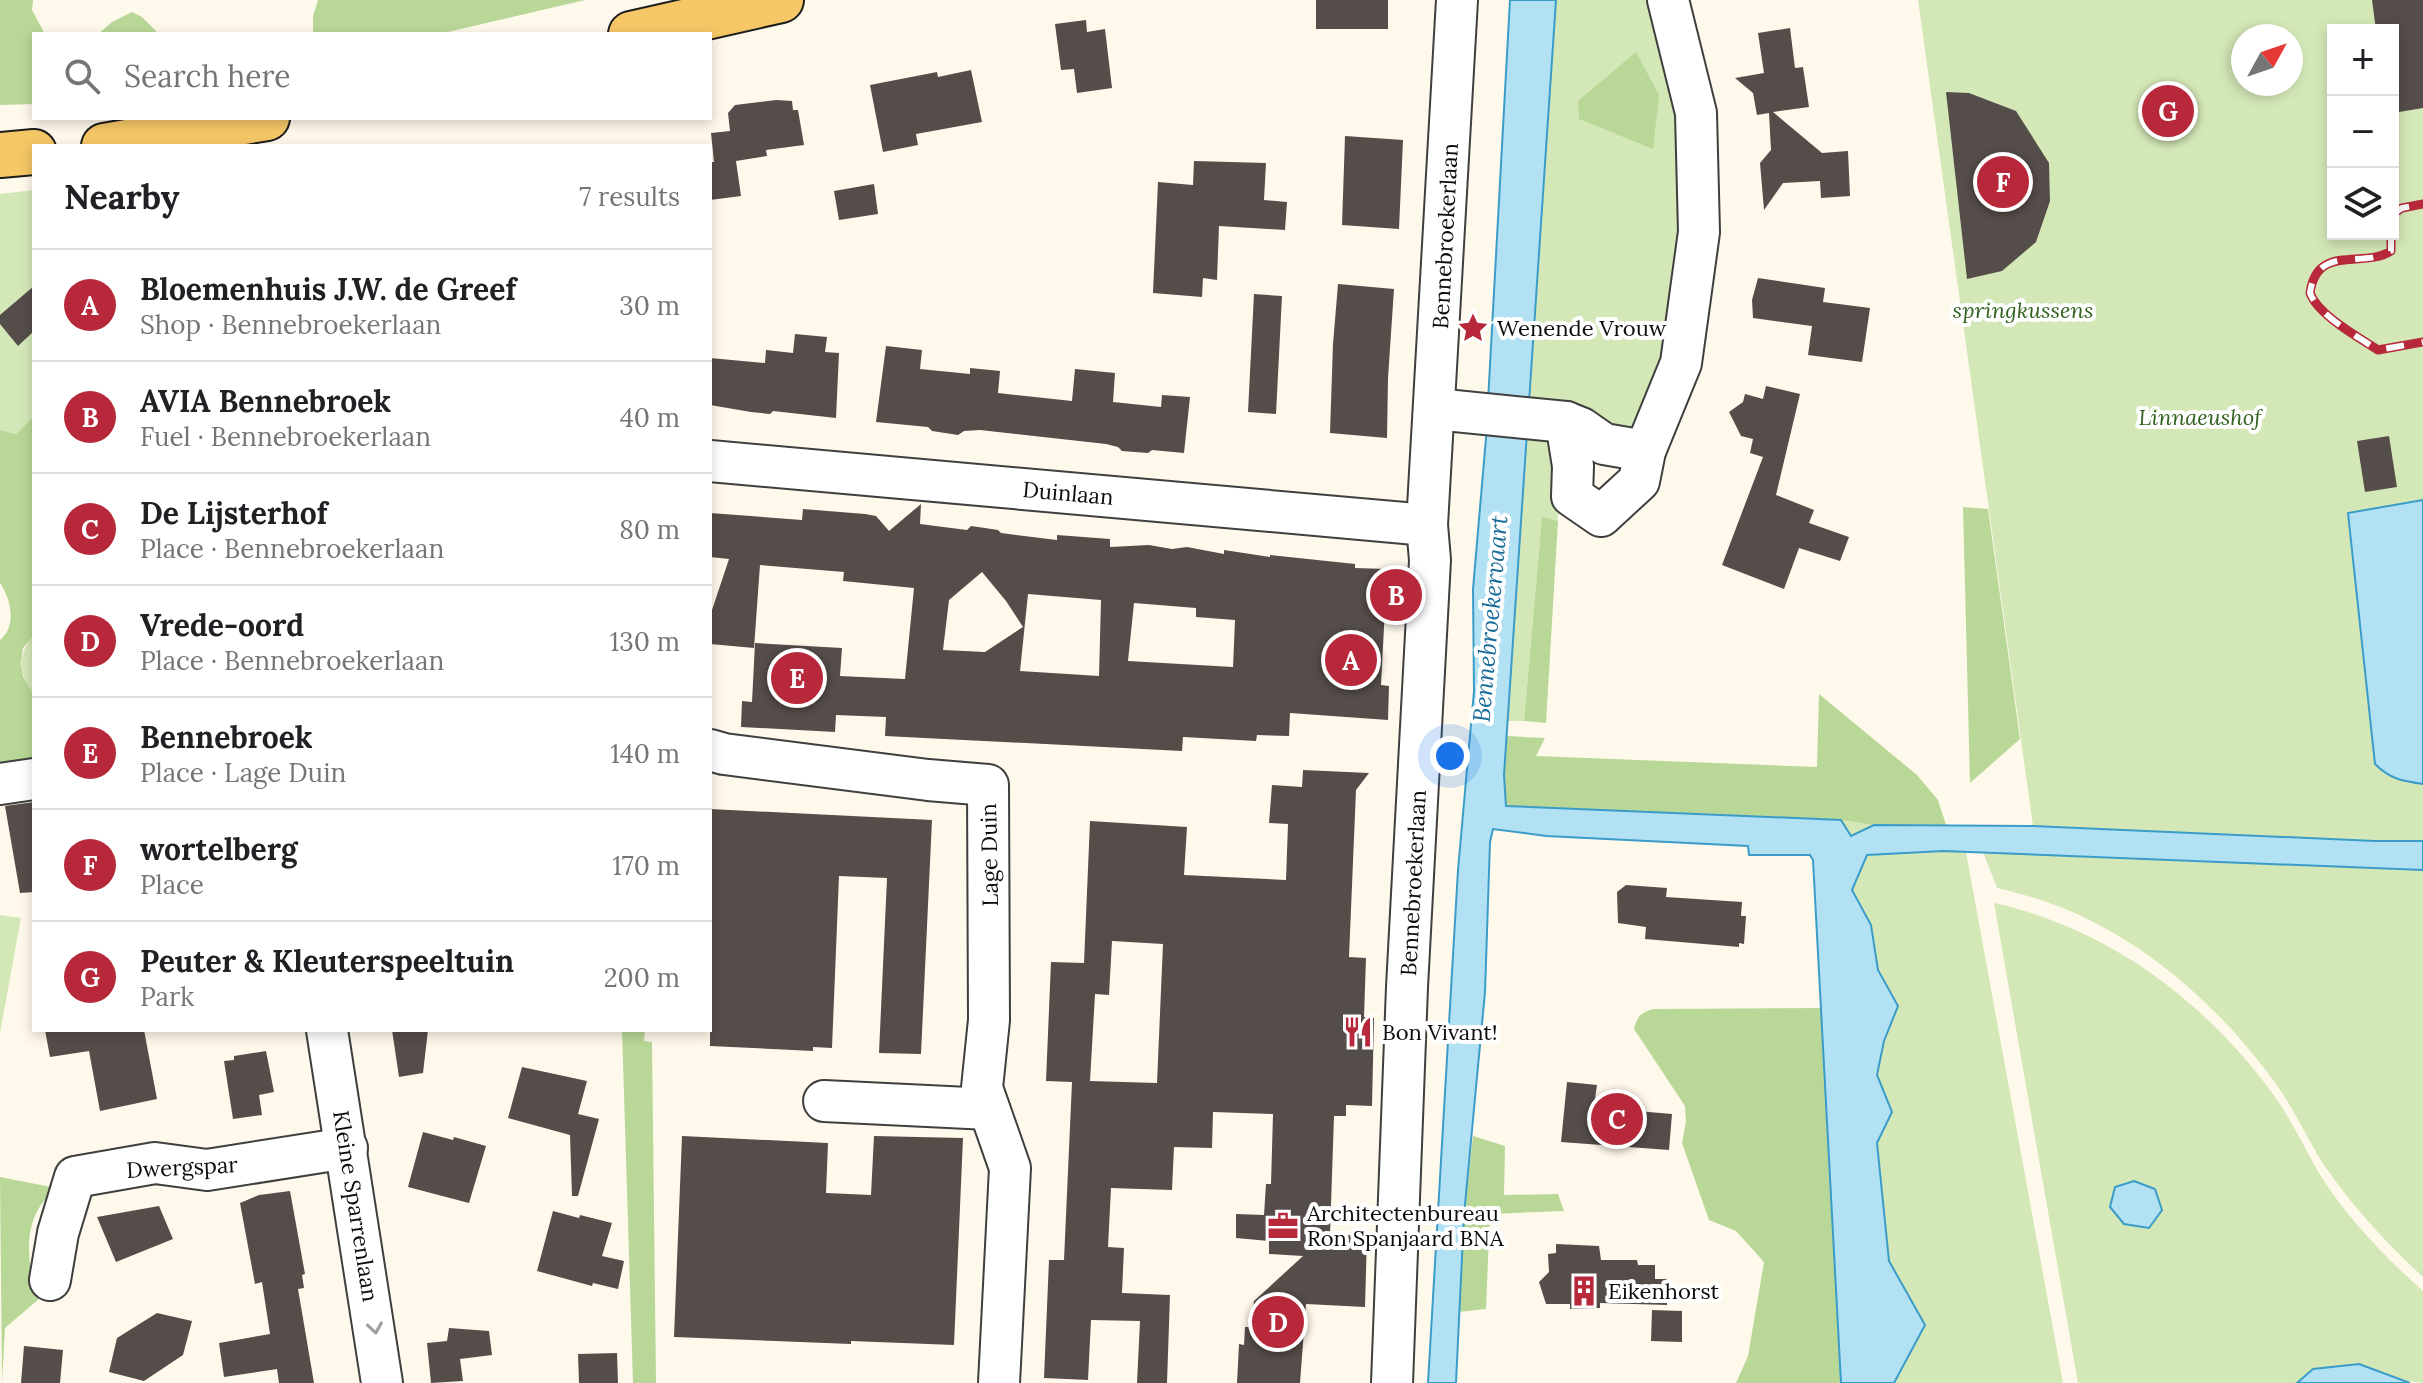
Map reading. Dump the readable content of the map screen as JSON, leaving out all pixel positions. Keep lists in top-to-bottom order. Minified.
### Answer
{"streets":{"street":["Bennebroekerlaan","Duinlaan","Lage Duin","Dwergspar","Kleine Sparrenlaan"]},"crossings":[["Bennebroekerlaan","Duinlaan"],["Dwergspar","Kleine Sparrenlaan"]],"one_way":["Kleine Sparrenlaan"],"water":["Bennebroekervaart"],"parks":["springkussens","Linnaeushof"],"places":{"place":["Wenende Vrouw"],"restaurant":["Bon Vivant!"],"office":["Architectenbureau Ron Spanjaard BNA"],"building":["Eikenhorst"]},"north":"top right","page":{"map_buttons":["+","−"],"search":"Search here","pins":["G","F","B","A","E","C","D"],"heading":["Nearby","7 results"],"list":[{"mark":"A","name":"Bloemenhuis J.W. de Greef","note":"Shop · Bennebroekerlaan","value":"30 m"},{"mark":"B","name":"AVIA Bennebroek","note":"Fuel · Bennebroekerlaan","value":"40 m"},{"mark":"C","name":"De Lijsterhof","note":"Place · Bennebroekerlaan","value":"80 m"},{"mark":"D","name":"Vrede-oord","note":"Place · Bennebroekerlaan","value":"130 m"},{"mark":"E","name":"Bennebroek","note":"Place · Lage Duin","value":"140 m"},{"mark":"F","name":"wortelberg","note":"Place","value":"170 m"},{"mark":"G","name":"Peuter & Kleuterspeeltuin","note":"Park","value":"200 m"}]}}
